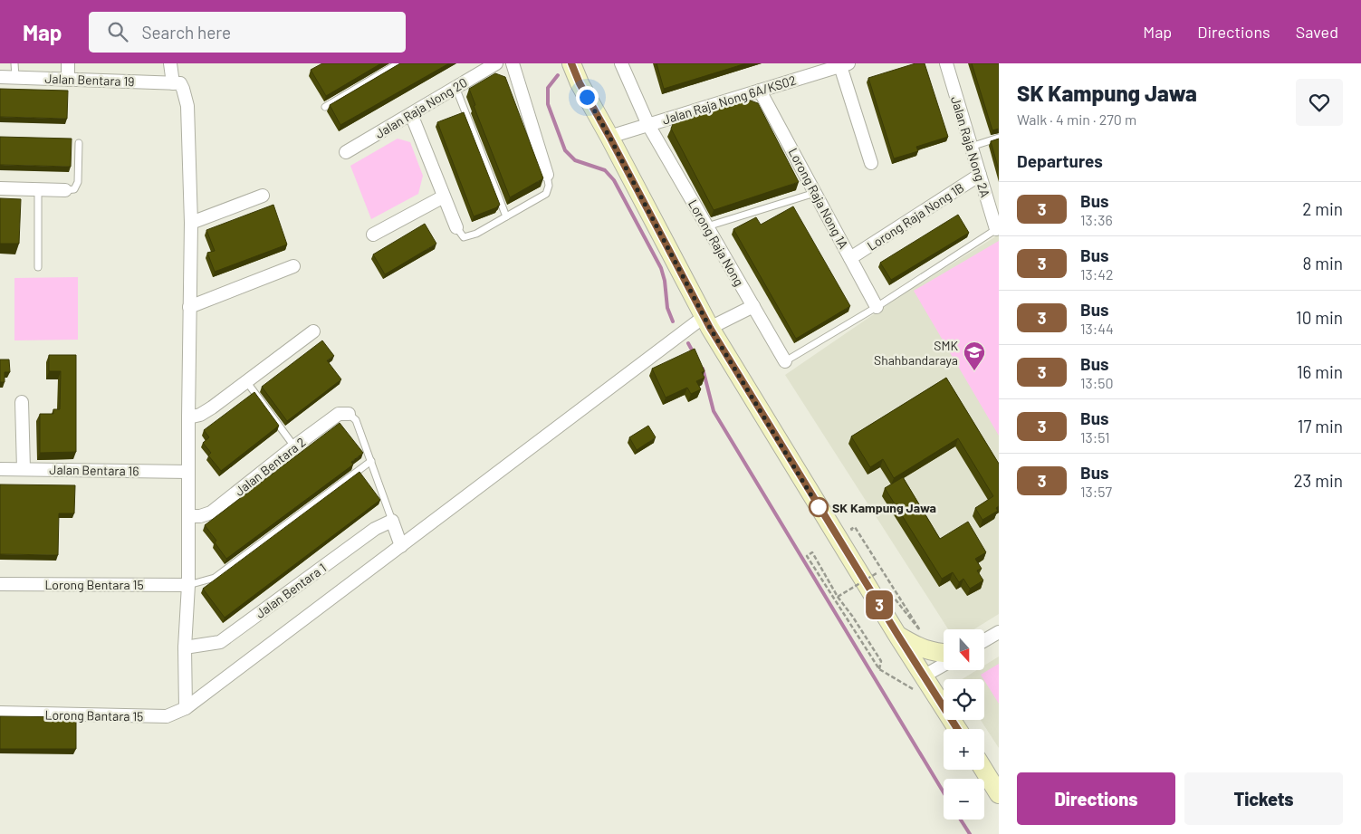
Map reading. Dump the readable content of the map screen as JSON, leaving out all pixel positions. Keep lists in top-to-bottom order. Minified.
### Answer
{"streets":{"street":["Jalan Bentara 19","Jalan Raja Nong 6A/KS02","Jalan Raja Nong 20","Jalan Raja Nong 2A","Lorong Raja Nong 1A","Lorong Raja Nong 1B","Lorong Raja Nong","Jalan Bentara 2","Jalan Bentara 16","Lorong Bentara 15","Jalan Bentara 1","Lorong Bantara 15"]},"crossings":[["Jalan Raja Nong 6A/KS02","Lorong Raja Nong 1A"],["Jalan Raja Nong 6A/KS02","Lorong Raja Nong"],["Jalan Raja Nong 2A","Lorong Raja Nong 1B"],["Lorong Raja Nong 1A","Lorong Raja Nong 1B"],["Lorong Raja Nong","Lorong Bantara 15"]],"places":{"school or university":["SMK Shahbandaraya"],"other":["SK Kampung Jawa"]},"lines":["bus line 3"],"north":"bottom","page":{"header":"Map","search":"Search here","nav":["Map","Directions","Saved"],"on_map":"3","heading":[["SK Kampung Jawa","Walk · 4 min · 270 m"],"Departures"],"list":[{"mark":"3","name":"Bus","note":"13:36","value":"2 min"},{"mark":"3","name":"Bus","note":"13:42","value":"8 min"},{"mark":"3","name":"Bus","note":"13:44","value":"10 min"},{"mark":"3","name":"Bus","note":"13:50","value":"16 min"},{"mark":"3","name":"Bus","note":"13:51","value":"17 min"},{"mark":"3","name":"Bus","note":"13:57","value":"23 min"}],"map_buttons":["+","−"],"buttons":["Directions","Tickets"]}}
